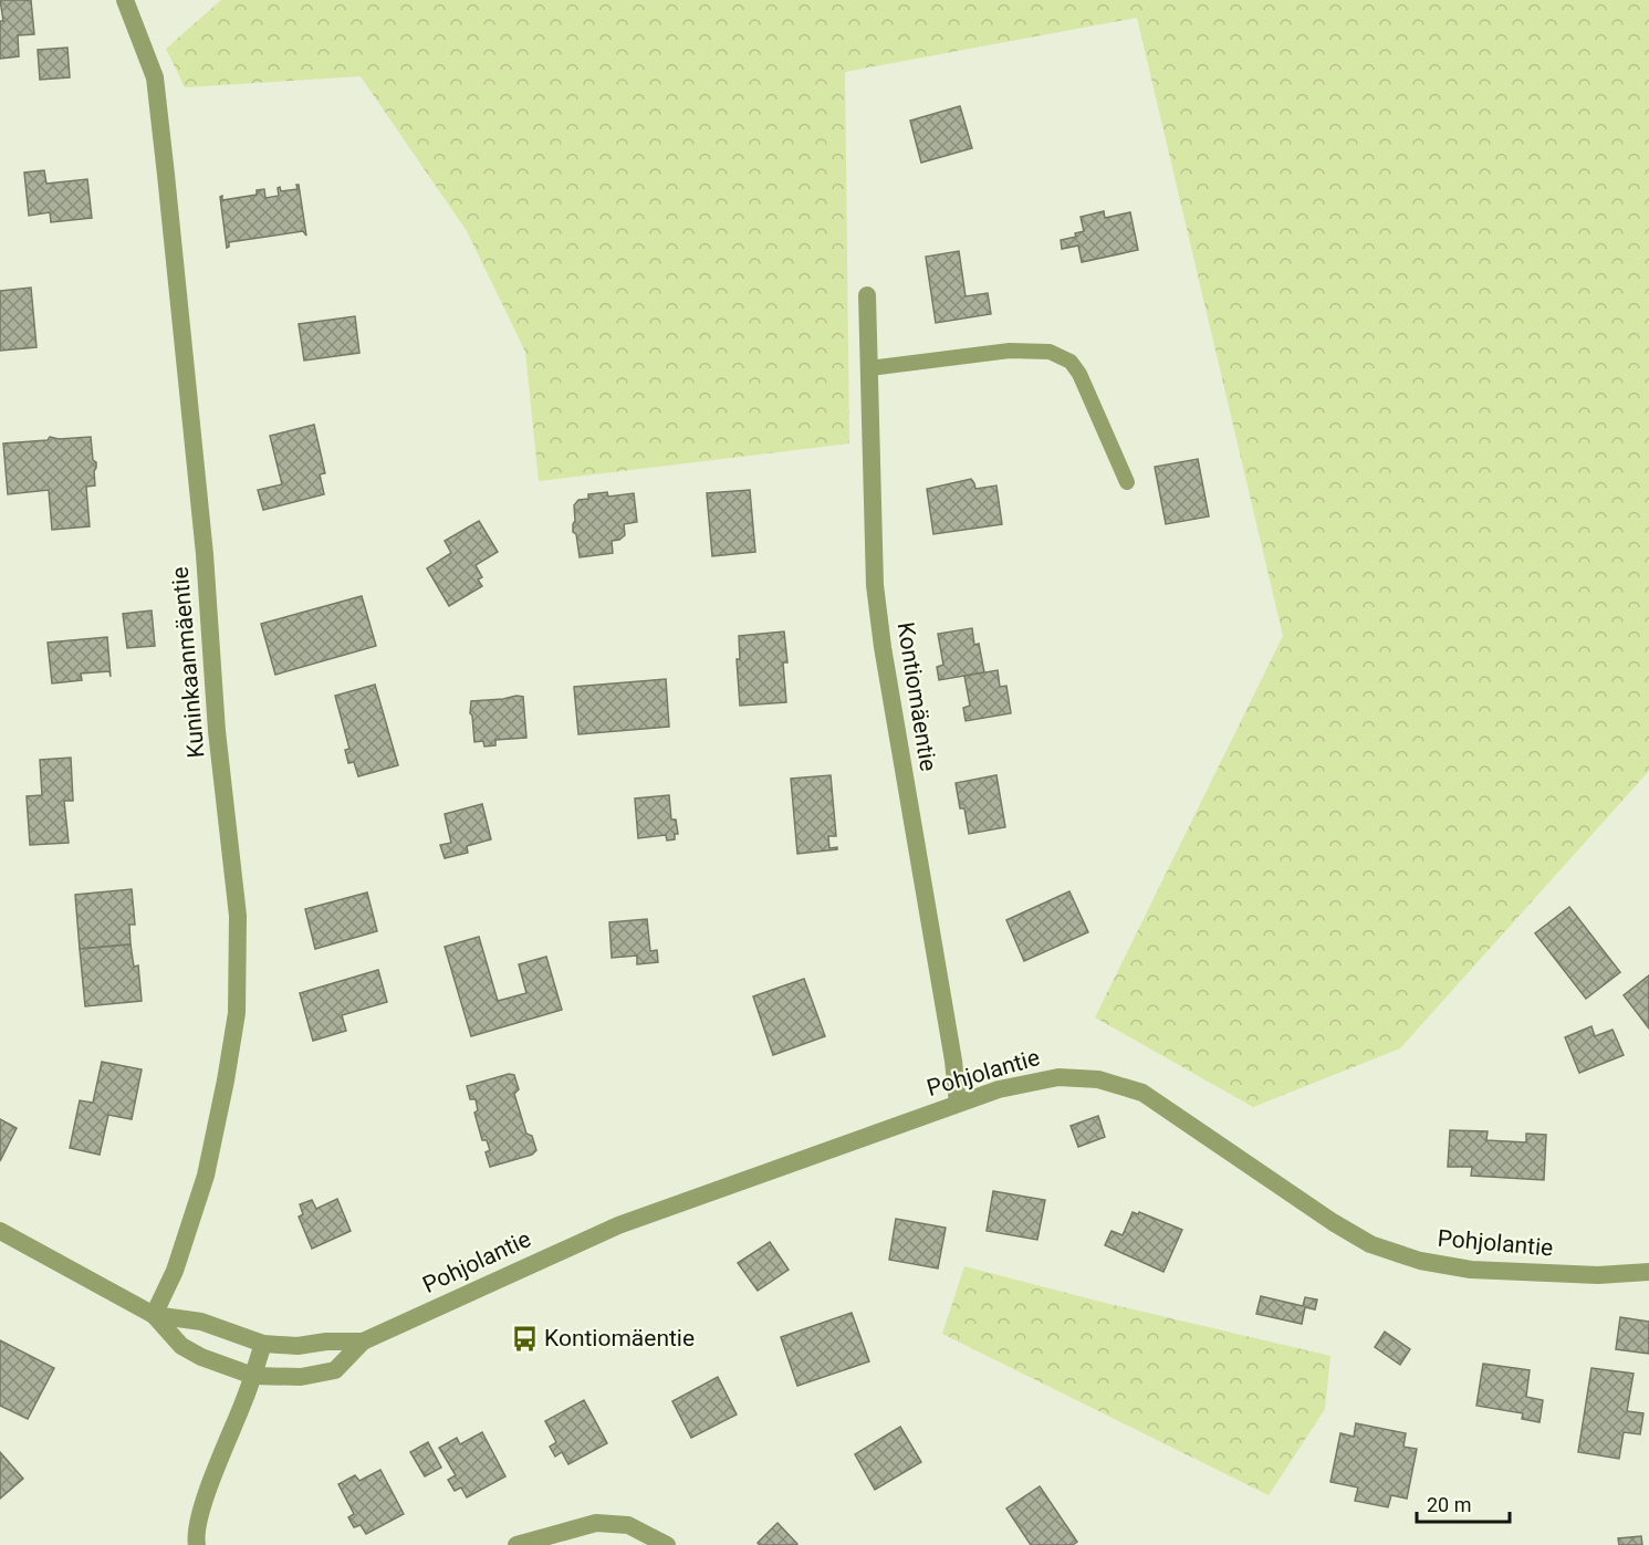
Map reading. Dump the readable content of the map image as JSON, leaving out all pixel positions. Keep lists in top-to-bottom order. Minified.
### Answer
{"streets":{"street":["Kuninkaanmäentie","Kontiomäentie","Pohjolantie"]},"crossings":[["Kuninkaanmäentie","Pohjolantie"],["Kontiomäentie","Pohjolantie"]],"places":{"bus stop":["Kontiomäentie"]},"scale_bar":"20 m"}
